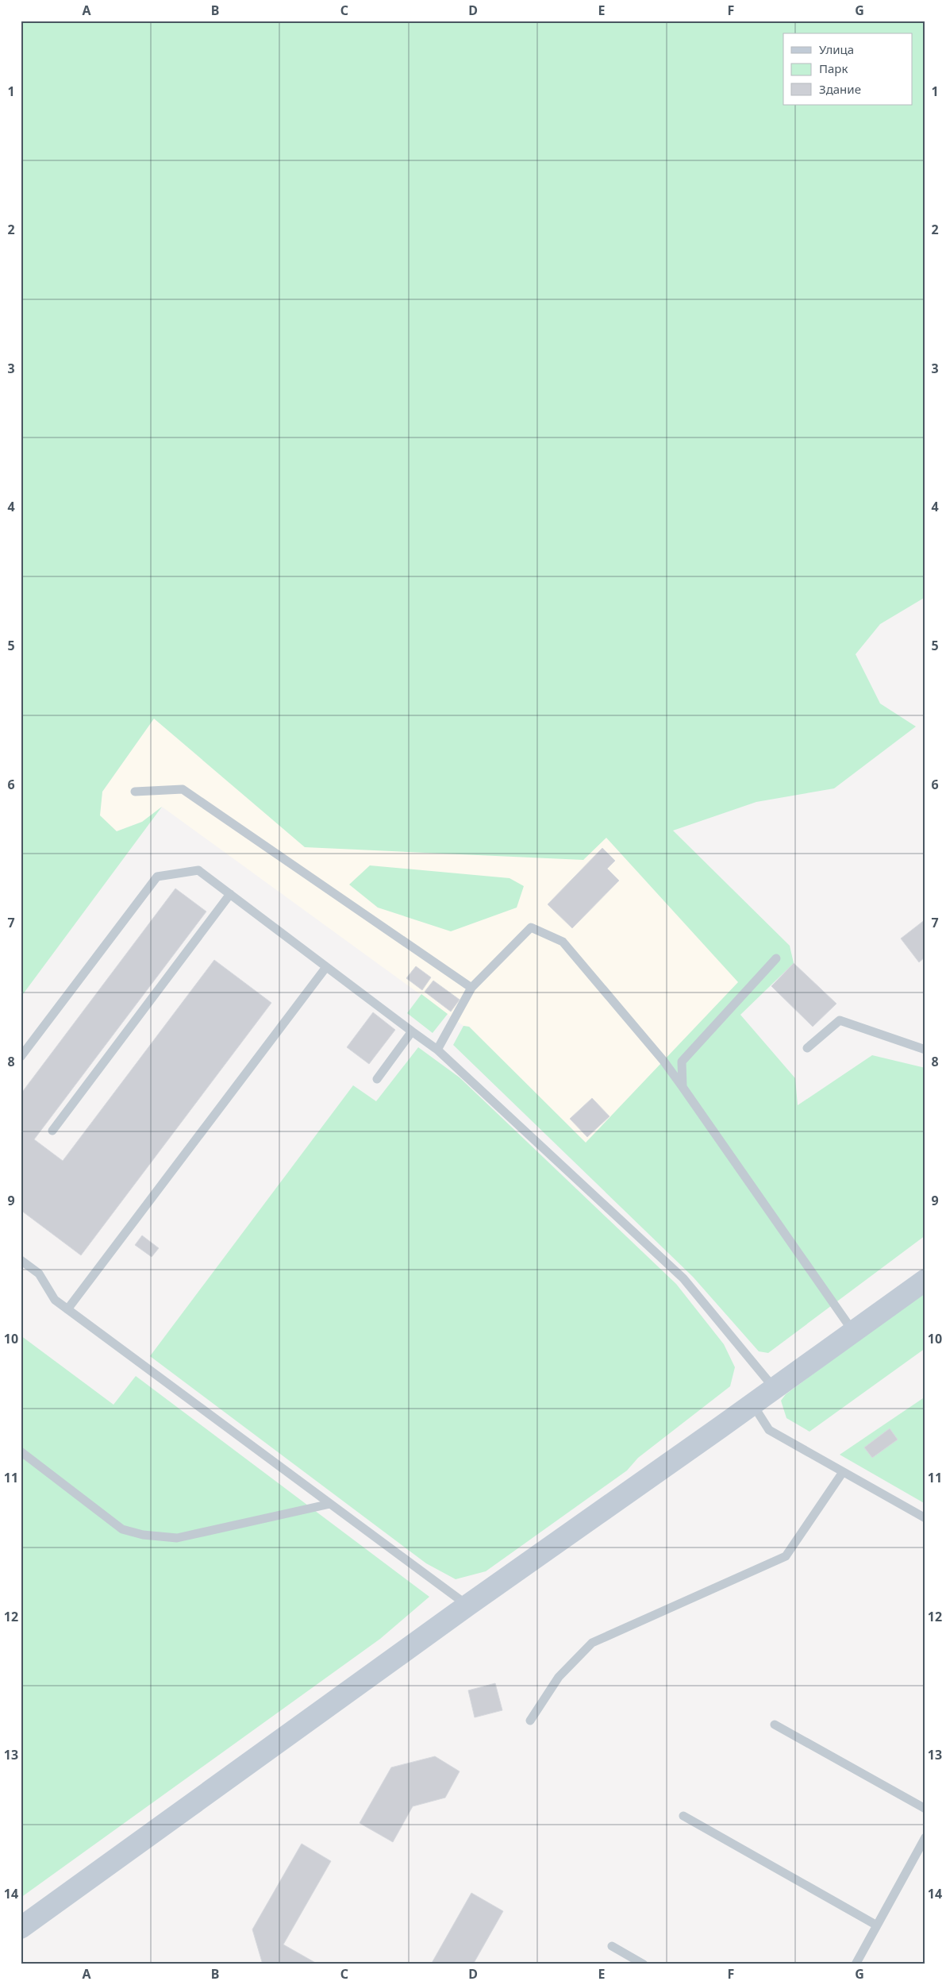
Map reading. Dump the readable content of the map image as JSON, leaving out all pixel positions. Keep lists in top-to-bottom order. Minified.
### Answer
{"legend":["Улица","Парк","Здание"],"grid":{"columns":["A","B","C","D","E","F","G"],"rows":["1","2","3","4","5","6","7","8","9","10","11","12","13","14"]}}
